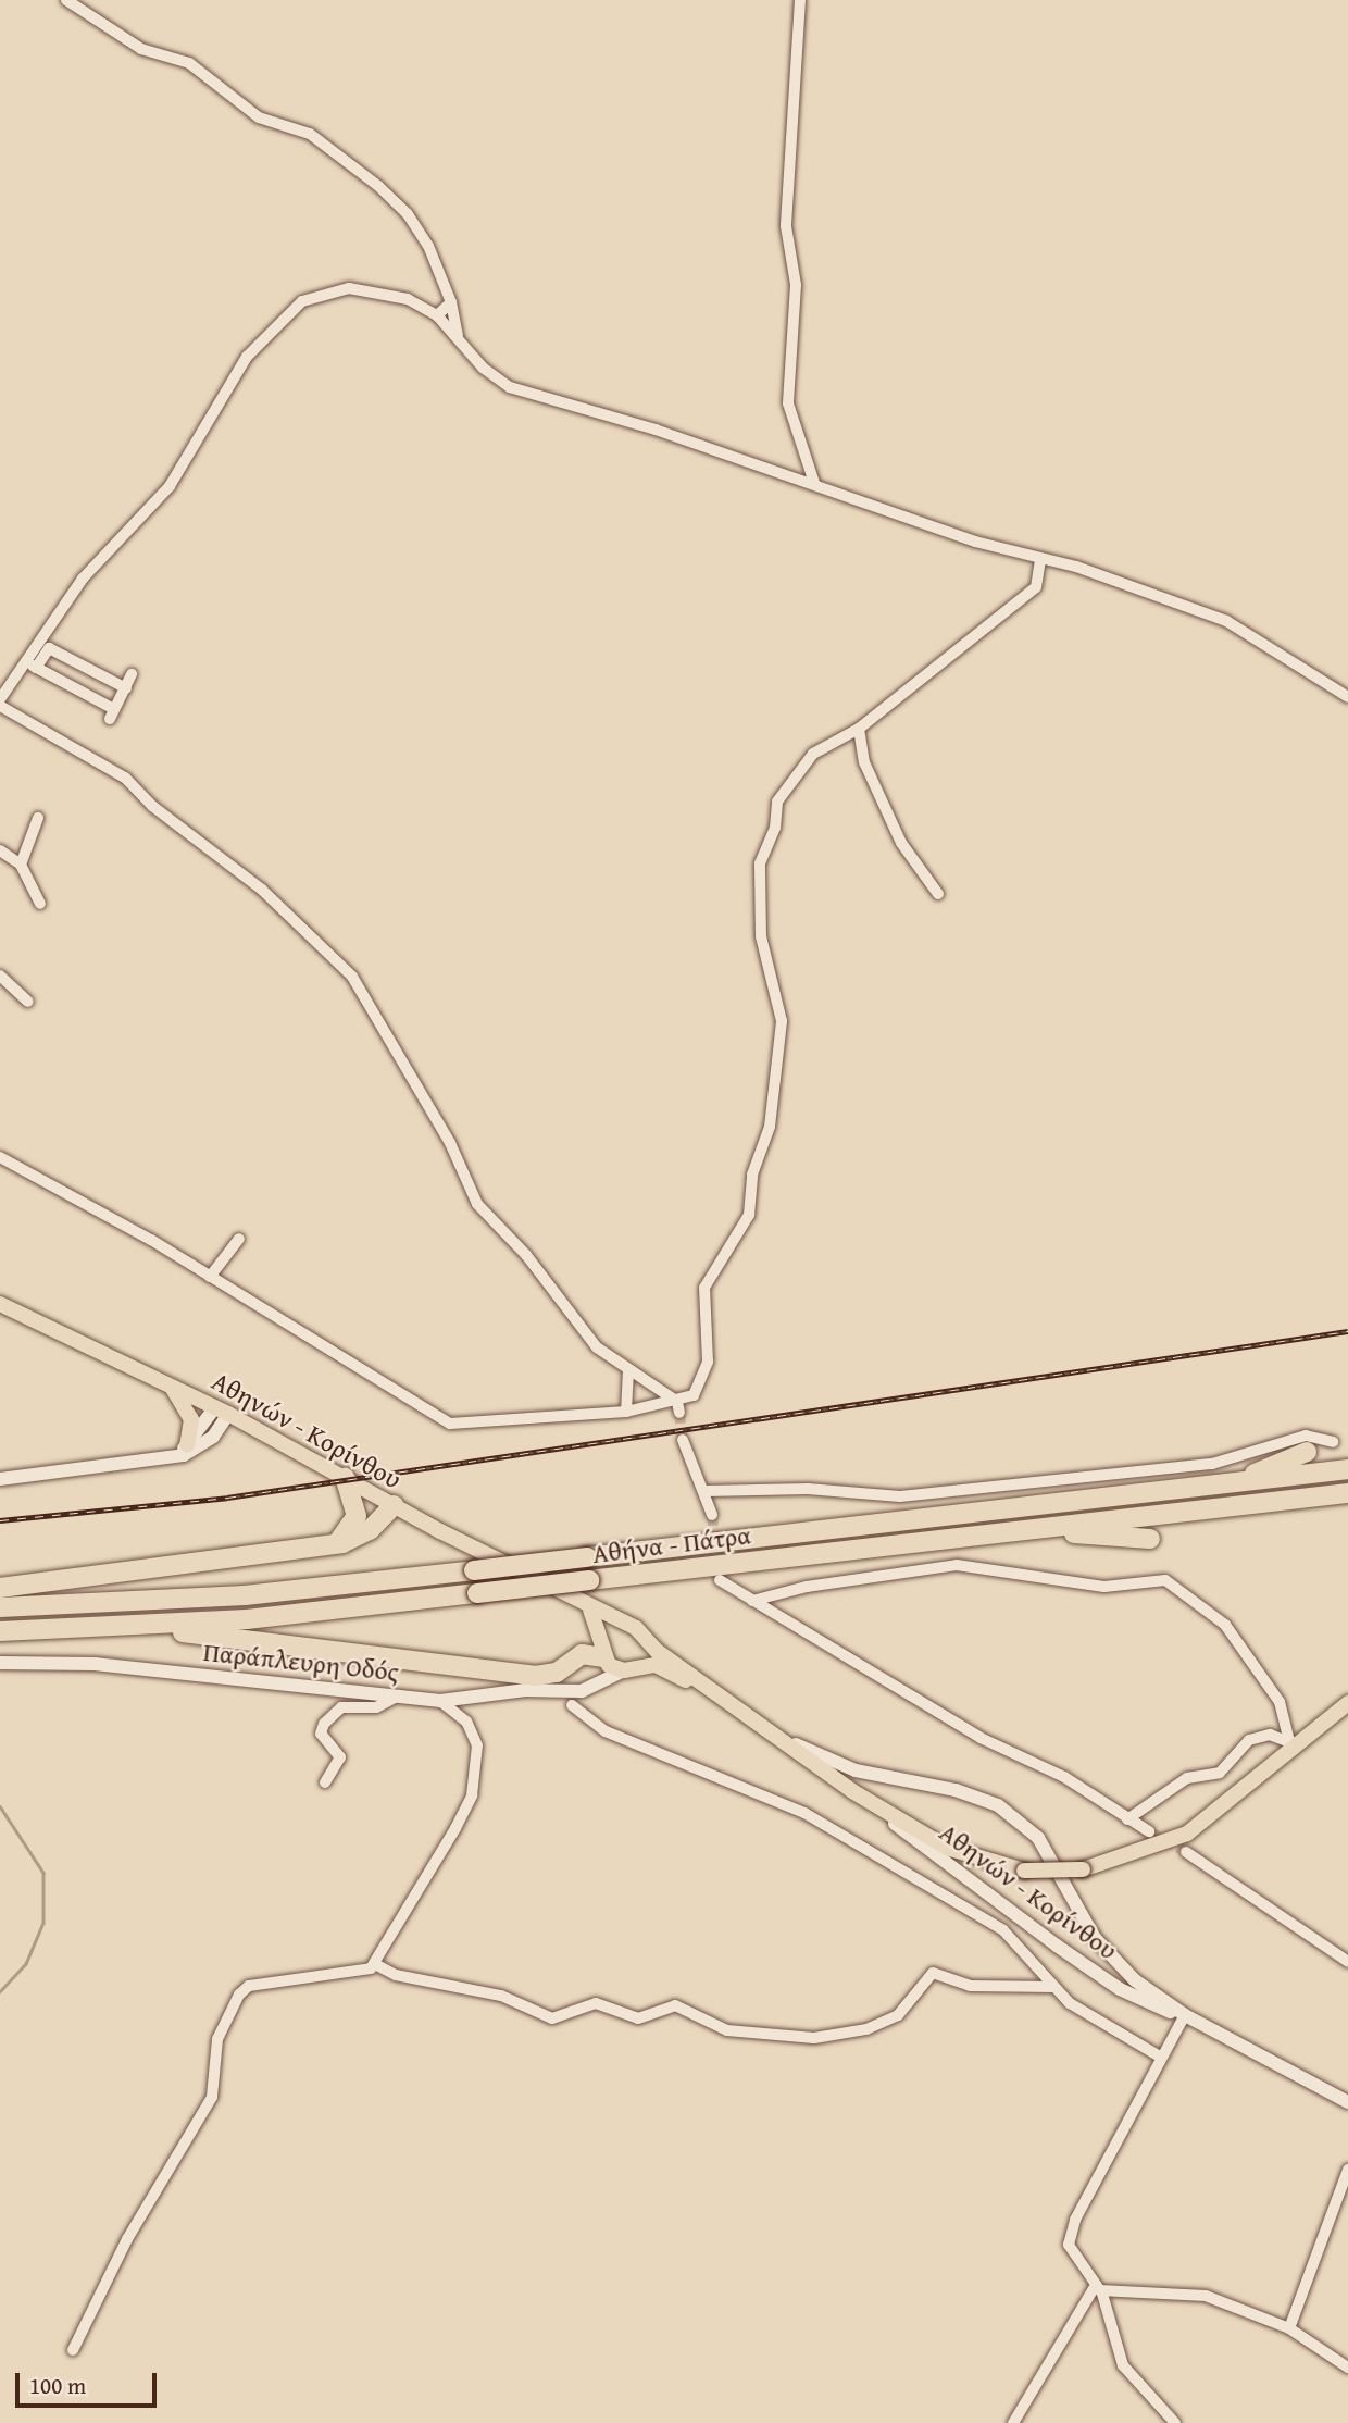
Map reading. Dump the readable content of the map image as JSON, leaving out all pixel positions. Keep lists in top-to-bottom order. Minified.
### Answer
{"streets":{"highway":["Αθήνα - Πάτρα"],"main road":["Αθηνών - Κορίνθου","Παράπλευρη Οδός"]},"crossings":[["Αθηνών - Κορίνθου","Παράπλευρη Οδός"]],"scale_bar":"100 m"}
